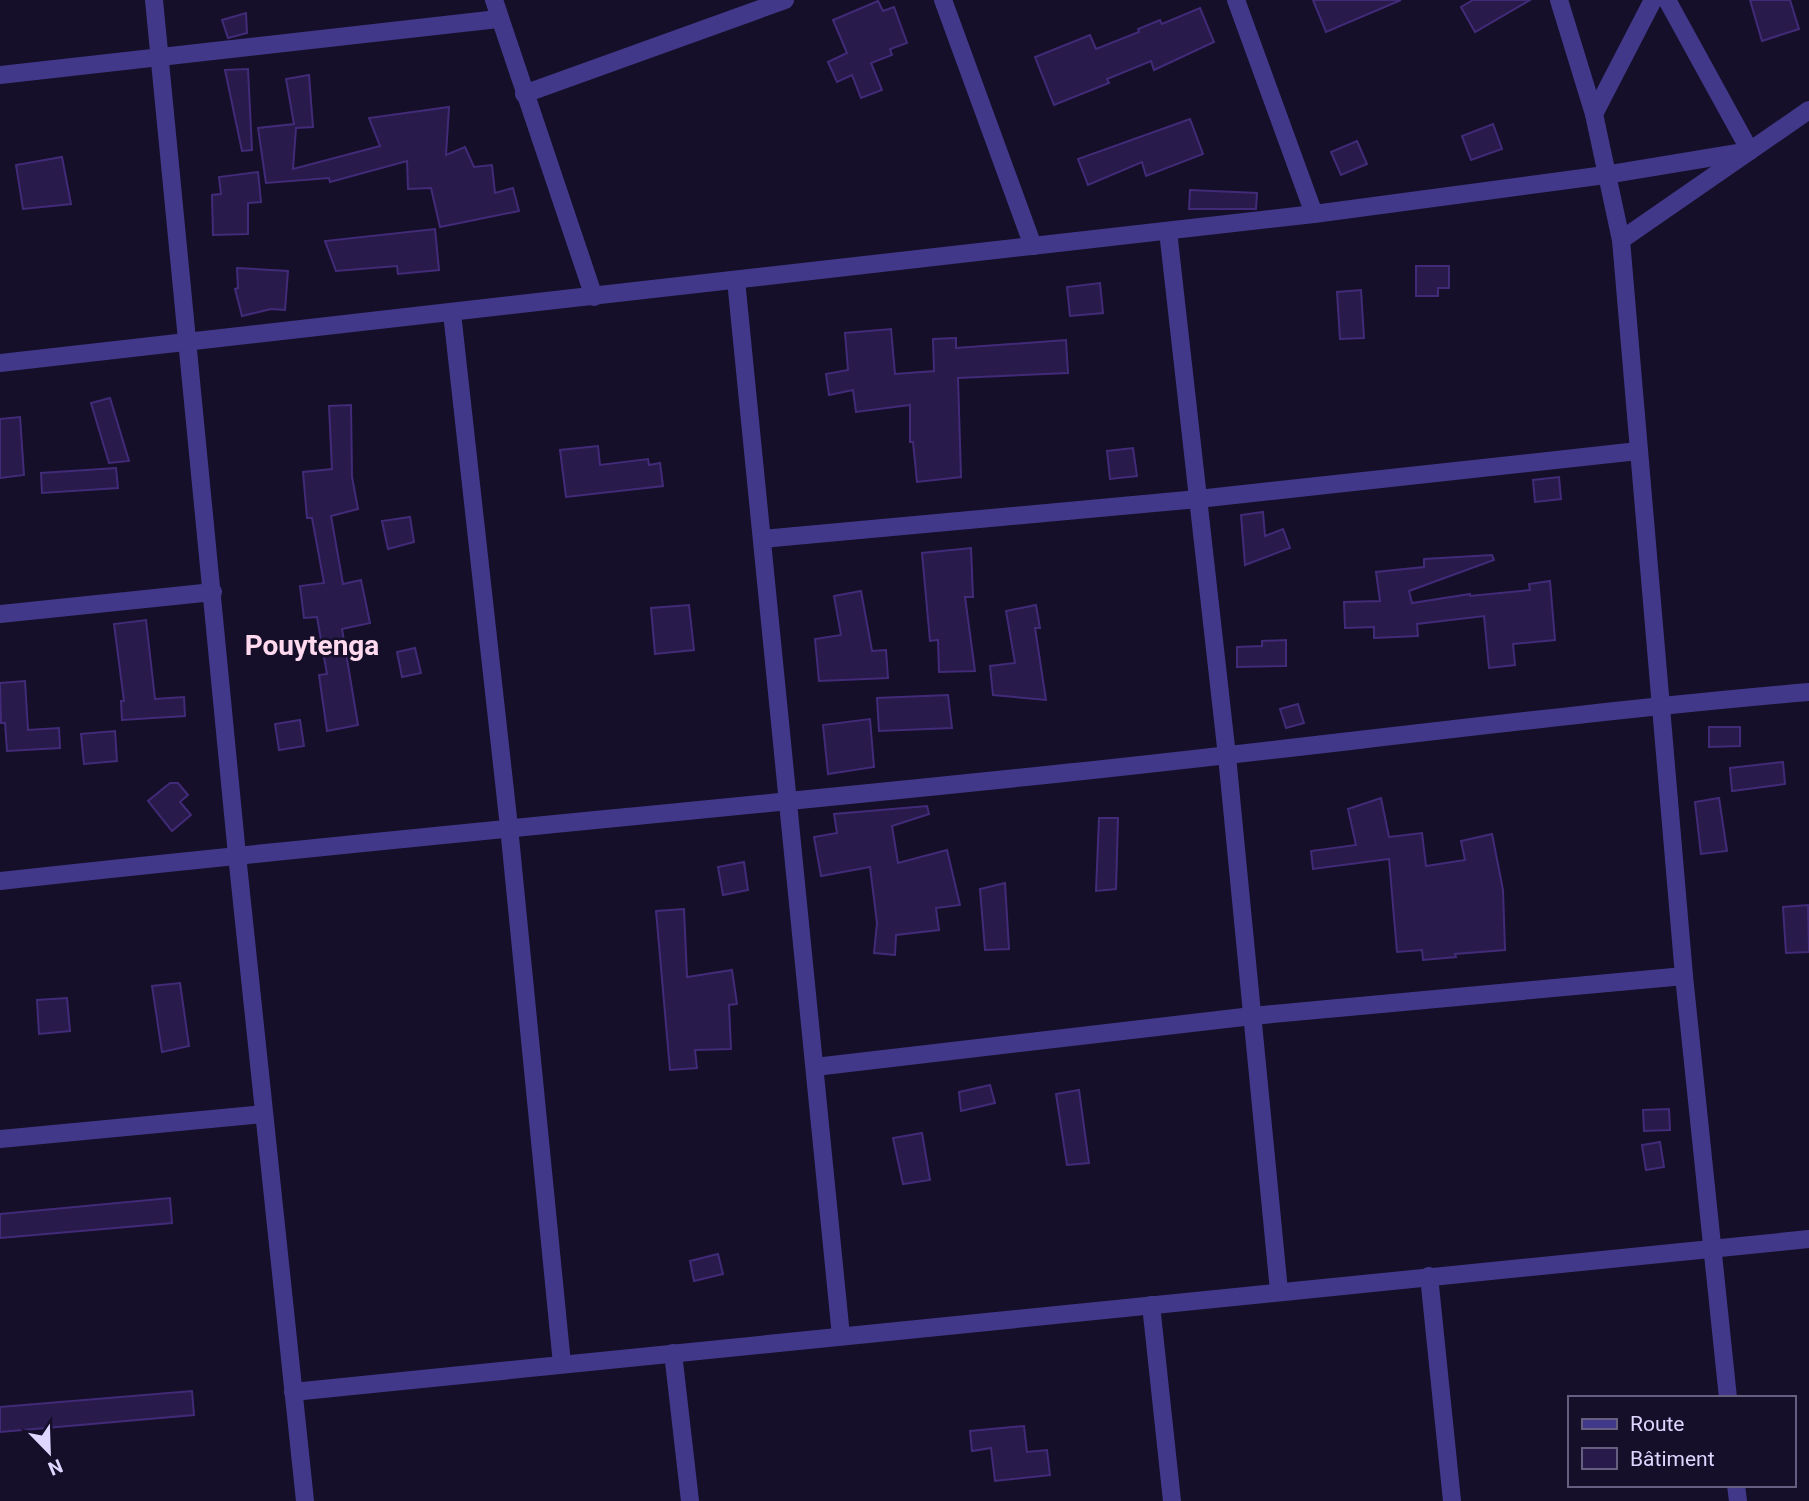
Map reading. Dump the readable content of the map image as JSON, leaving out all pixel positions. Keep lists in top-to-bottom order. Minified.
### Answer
{"districts":["Pouytenga"],"legend":["Route","Bâtiment"],"north":"bottom right"}
